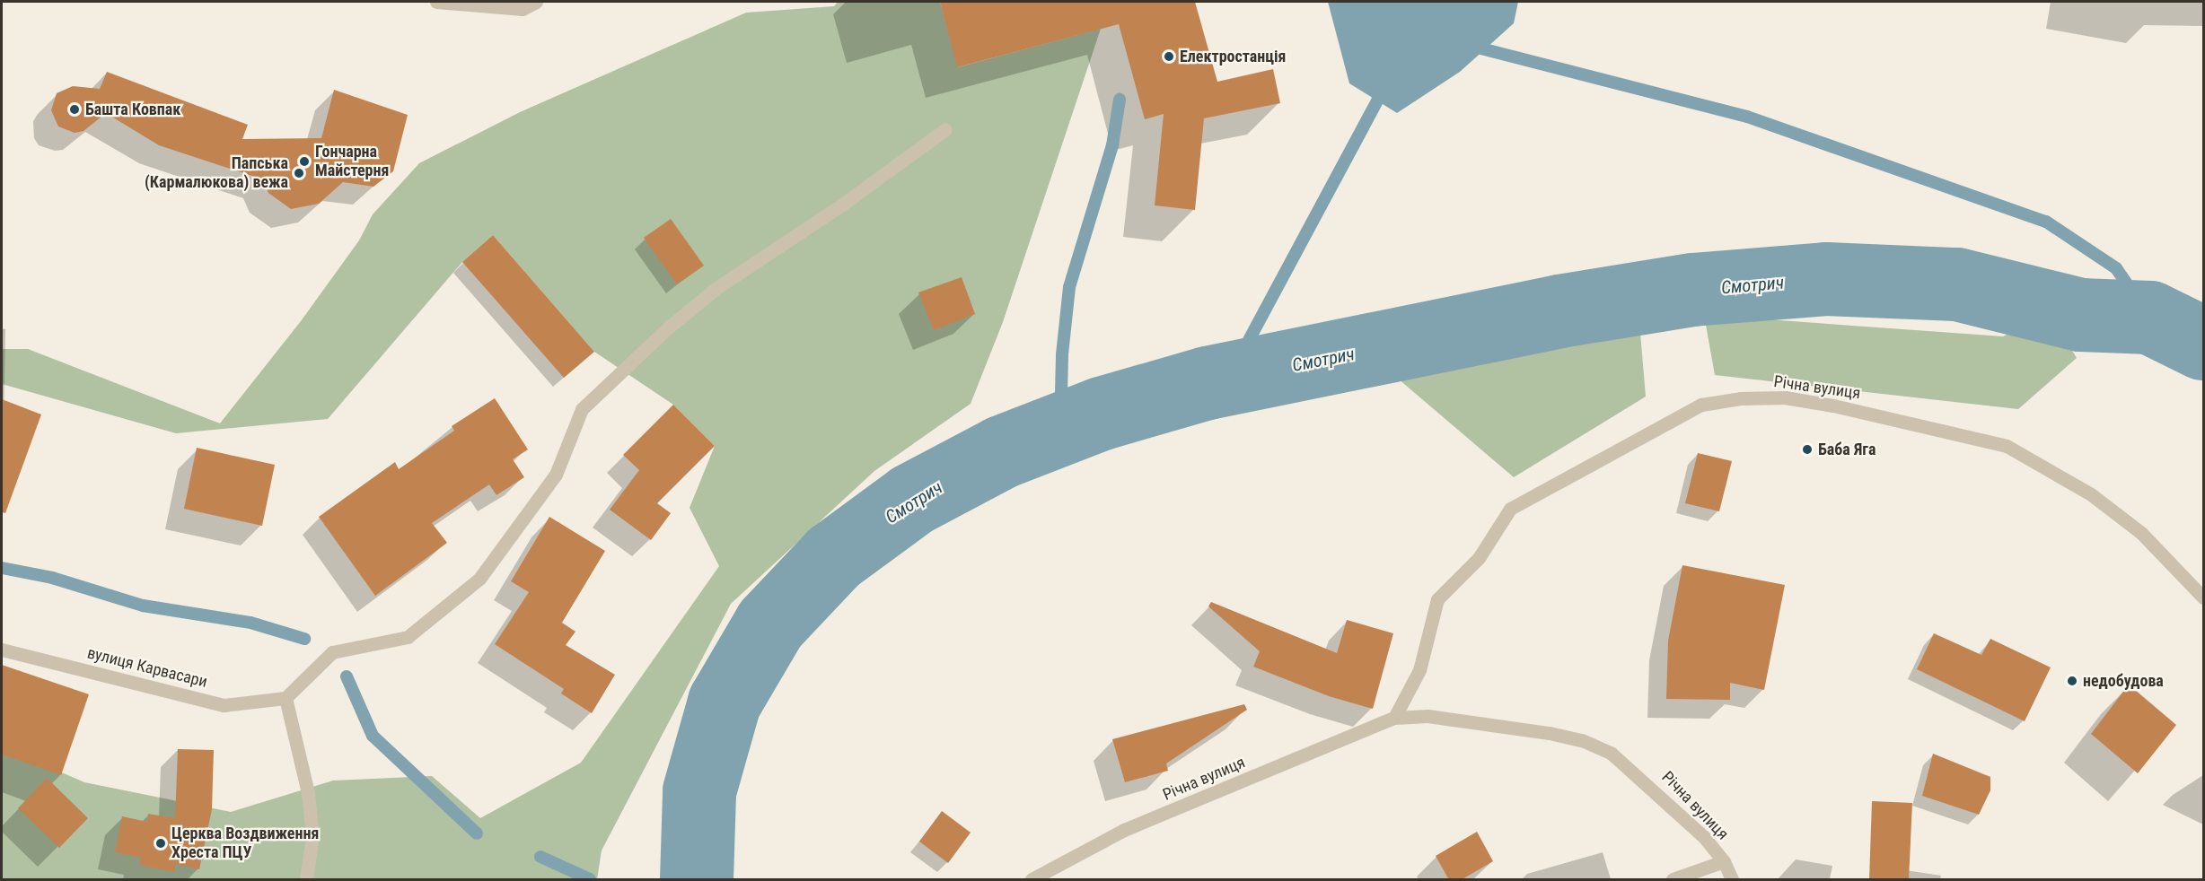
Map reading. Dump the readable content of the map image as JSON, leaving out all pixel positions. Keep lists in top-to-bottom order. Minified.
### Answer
{"streets":{"street":["Річна вулиця","вулиця Карвасари"]},"water":["Смотрич"],"places":["Електростанція","Башта Ковпак","Гончарна Майстерня","Папська (Кармалюкова) вежа","Баба Яга","недобудова","Церква Воздвиження Хреста ПЦУ"]}
